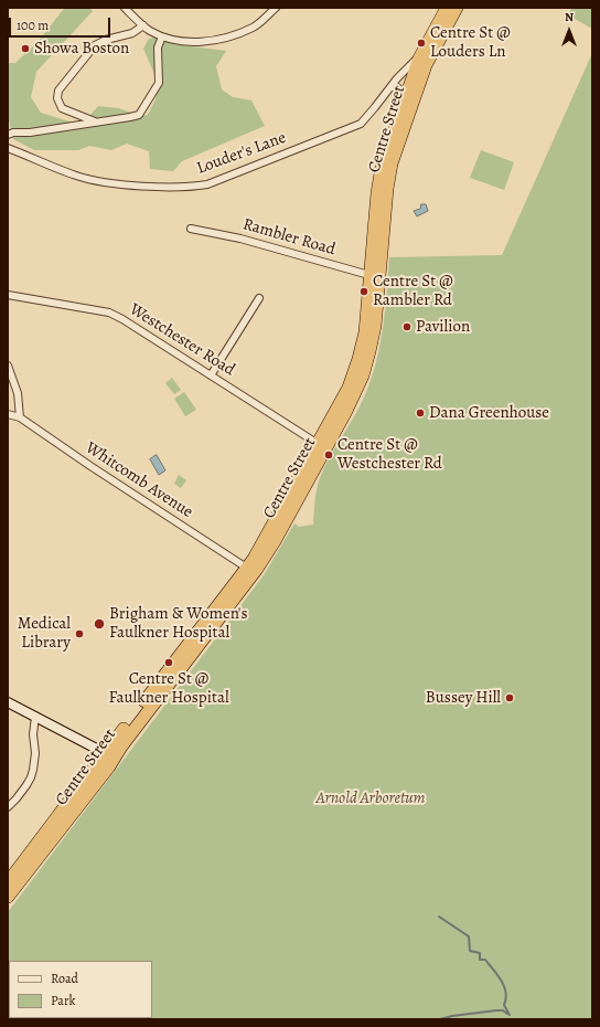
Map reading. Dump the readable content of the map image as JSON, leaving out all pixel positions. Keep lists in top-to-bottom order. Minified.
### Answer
{"streets":{"highway":["Centre Street"],"street":["Louder's Lane","Rambler Road","Westchester Road","Whitcomb Avenue"]},"crossings":[["Centre Street","Louder's Lane"],["Centre Street","Rambler Road"],["Centre Street","Westchester Road"],["Centre Street","Whitcomb Avenue"]],"parks":["Arnold Arboretum"],"places":["Centre St @ Louders Ln","Showa Boston","Centre St @ Rambler Rd","Pavilion","Dana Greenhouse","Centre St @ Westchester Rd","Brigham & Women's Faulkner Hospital","Medical Library","Centre St @ Faulkner Hospital","Bussey Hill"],"legend":["Road","Park"],"scale_bar":"100 m","north":"top"}
